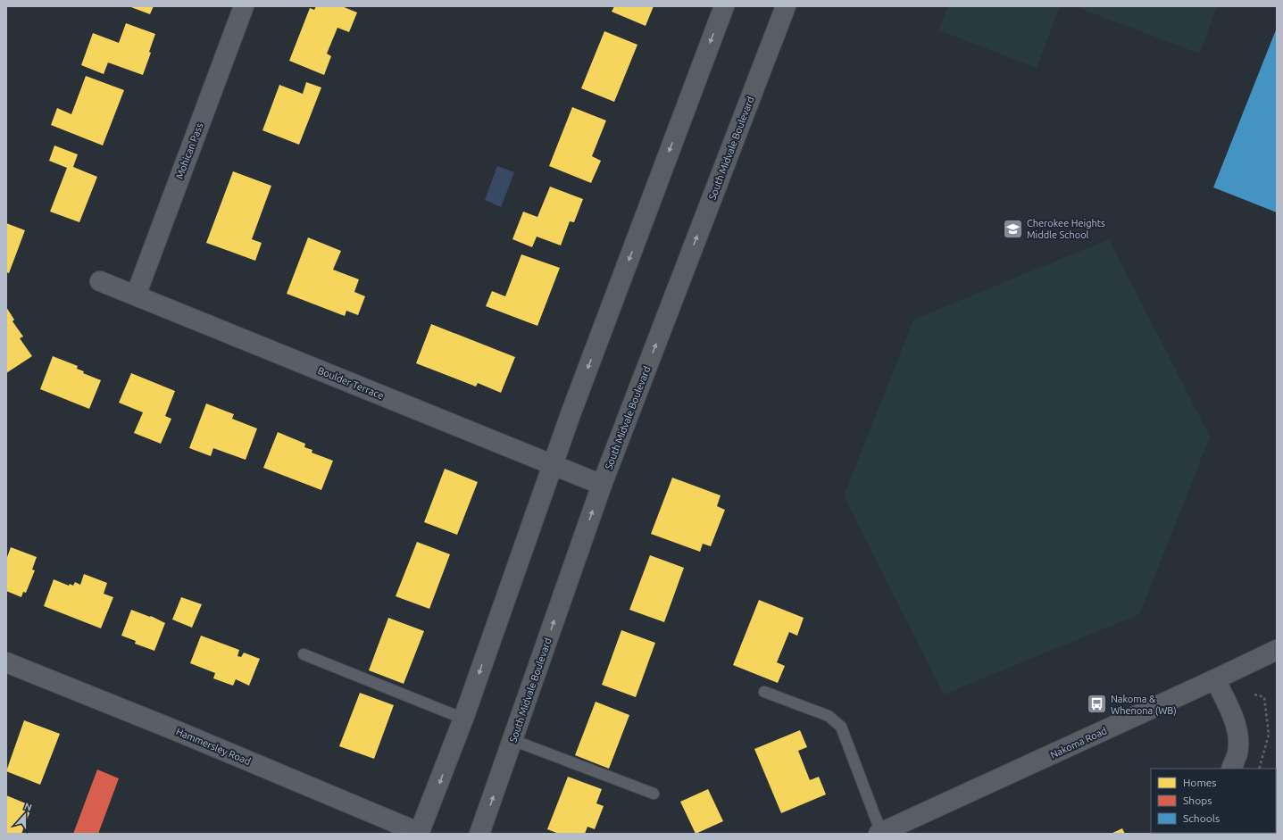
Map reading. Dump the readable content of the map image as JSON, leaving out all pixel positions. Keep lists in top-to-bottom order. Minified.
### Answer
{"streets":{"main road":["South Midvale Boulevard","Nakoma Road"],"street":["Mohican Pass","Boulder Terrace","Hammersley Road"]},"crossings":[["South Midvale Boulevard","Boulder Terrace"],["Mohican Pass","Boulder Terrace"]],"places":{"school or university":["Cherokee Heights Middle School"],"bus stop":["Nakoma & Whenona (WB)"]},"legend":["Homes","Shops","Schools"],"north":"top"}
